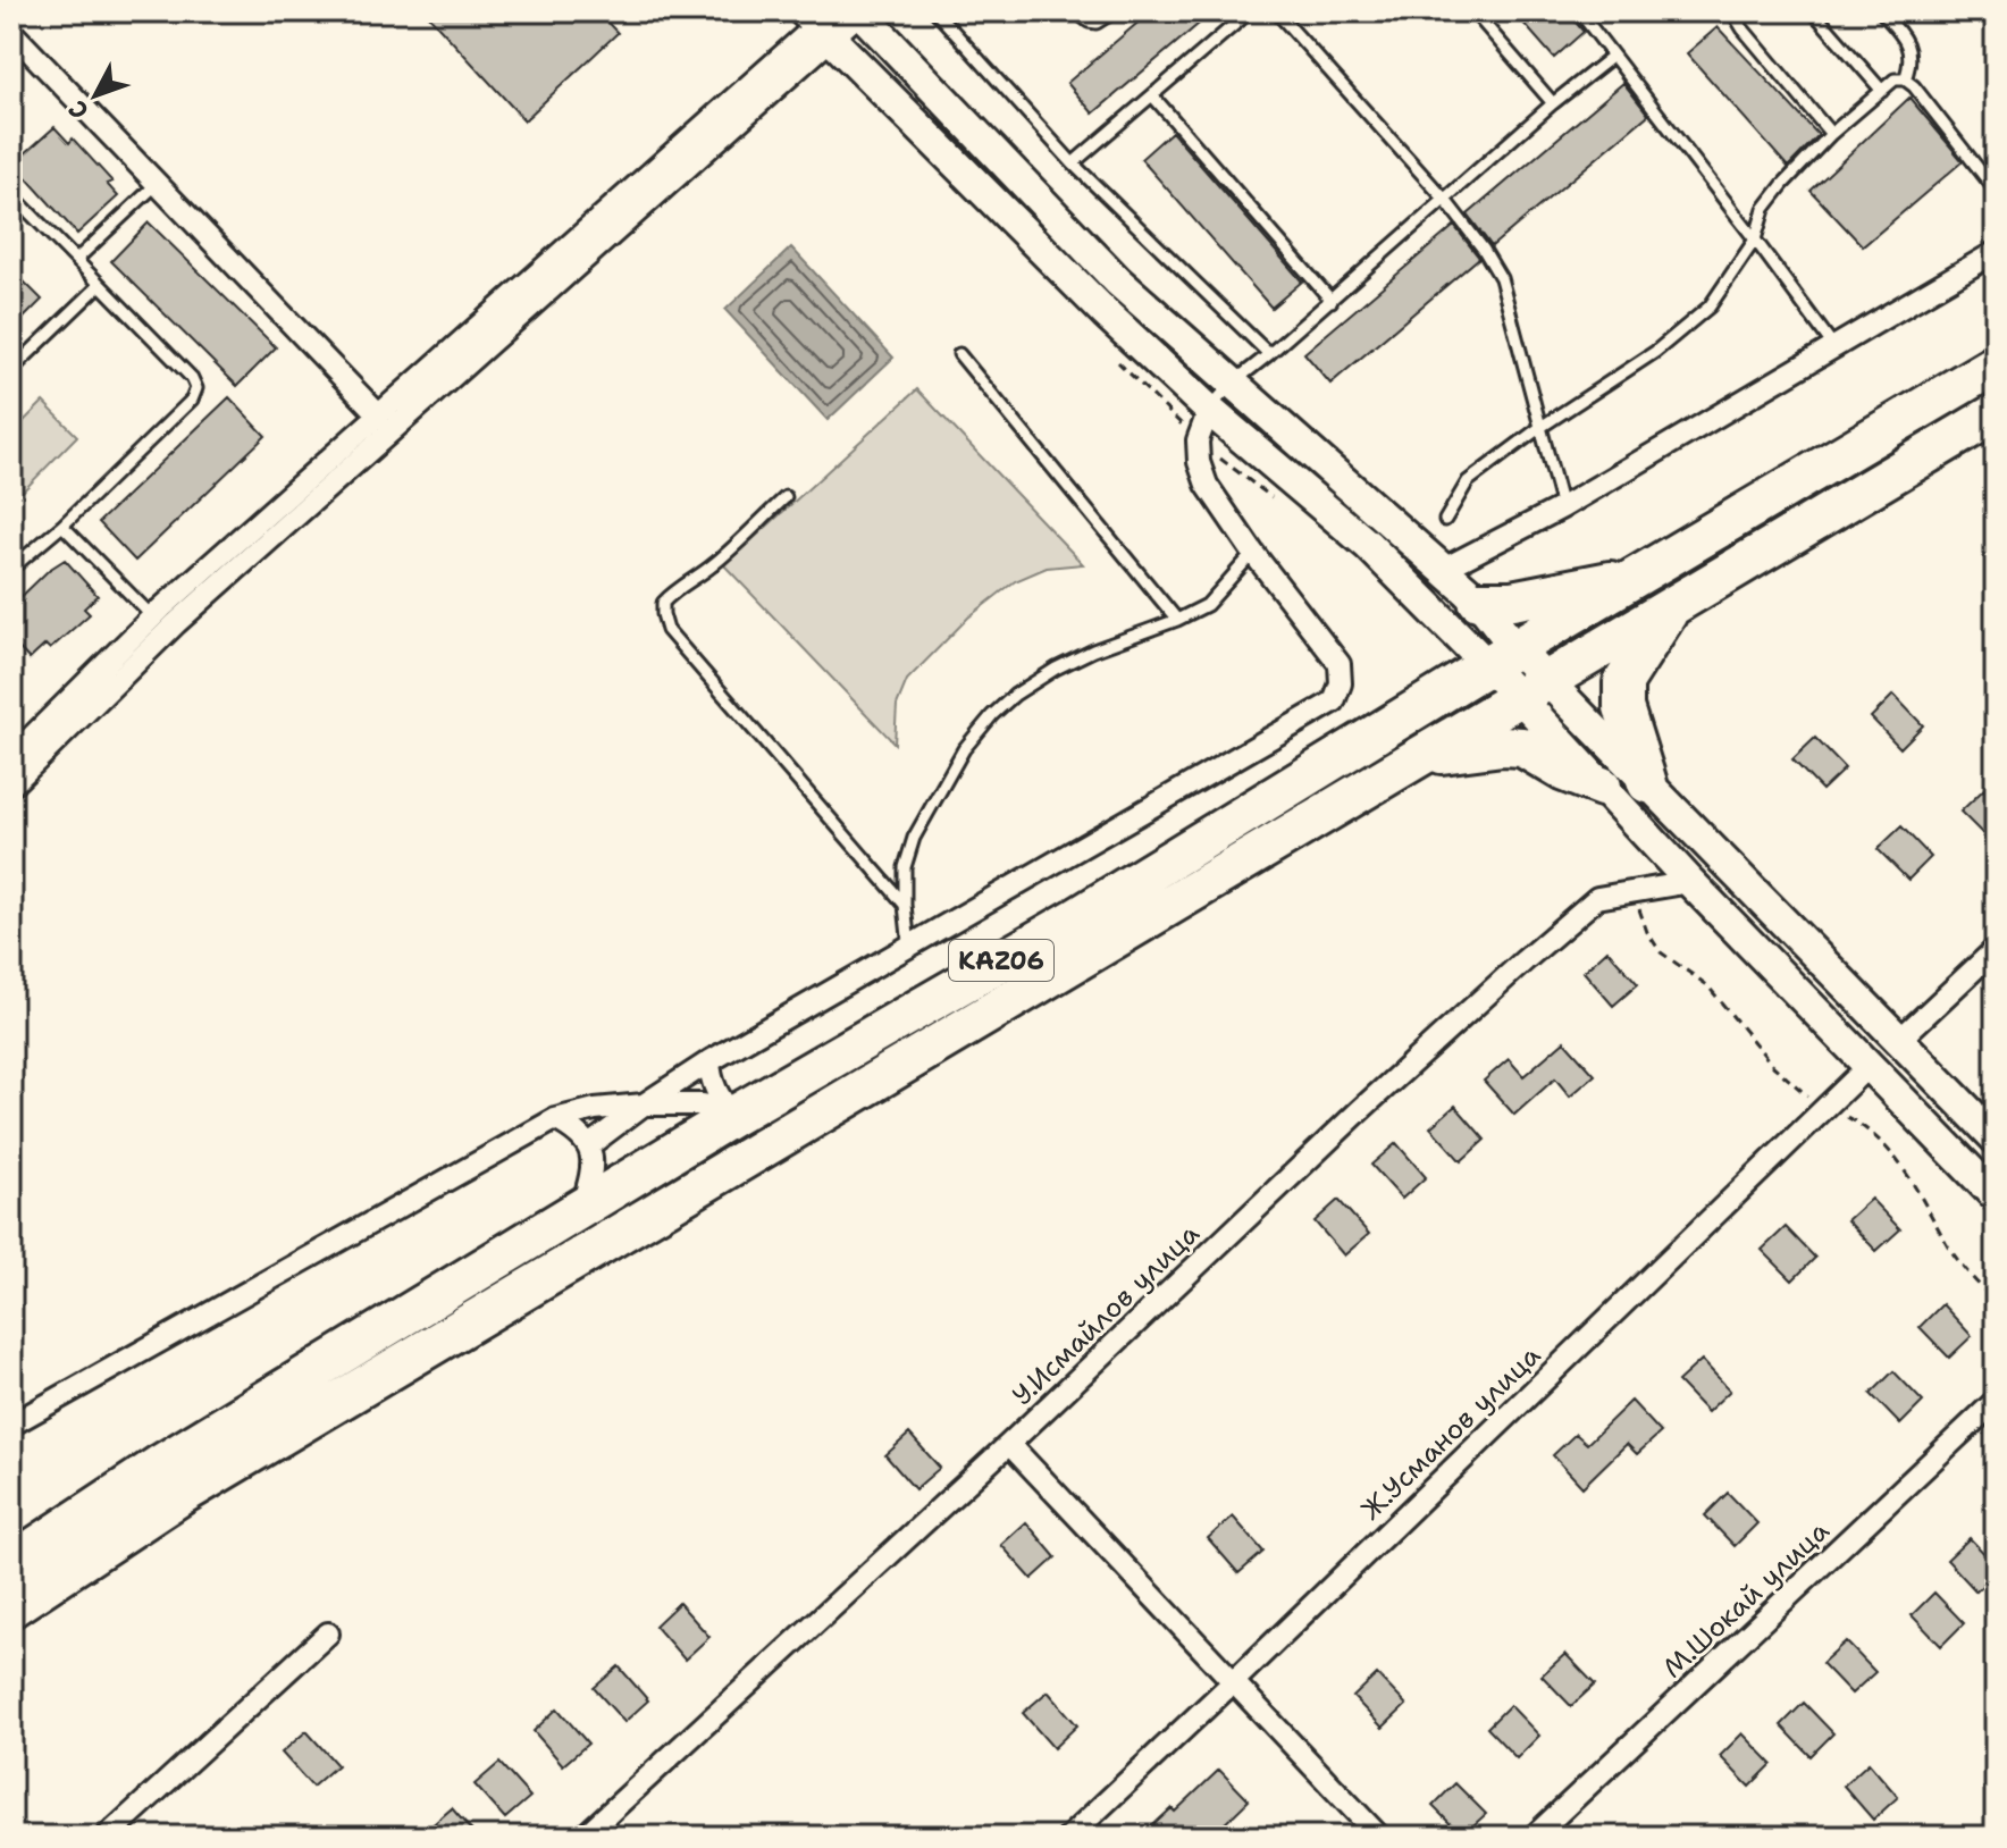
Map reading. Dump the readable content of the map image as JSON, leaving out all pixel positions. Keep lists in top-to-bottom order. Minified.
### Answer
{"streets":{"highway":["KАZ06"],"street":["У.Исмайлов улица","Ж.Усманов улица","М.Шокай улица"]},"north":"bottom left"}
